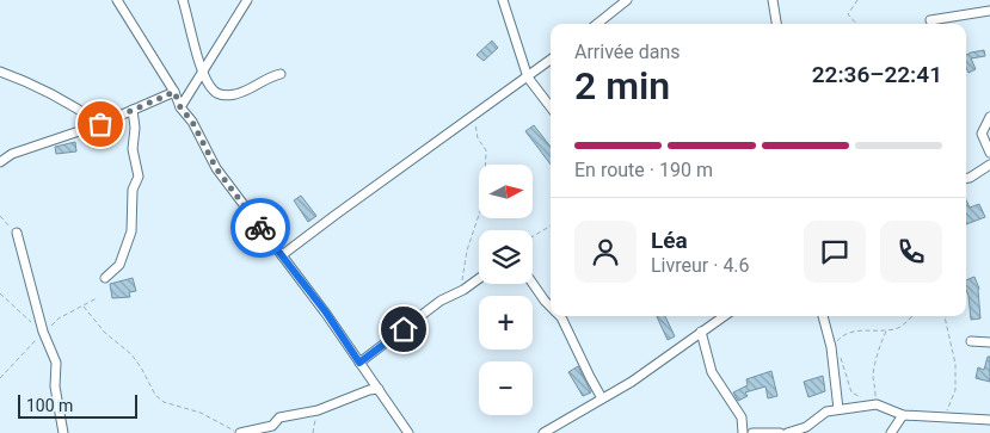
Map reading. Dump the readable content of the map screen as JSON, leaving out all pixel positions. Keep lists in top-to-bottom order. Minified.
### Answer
{"scale_bar":"100 m","north":"right","page":{"heading":["2 min","Arrivée dans","22:36–22:41"],"panel":["Léa","Livreur · 4.6"],"bar":"En route · 190 m","map_buttons":["+","−"],"scale":"100 m"}}
